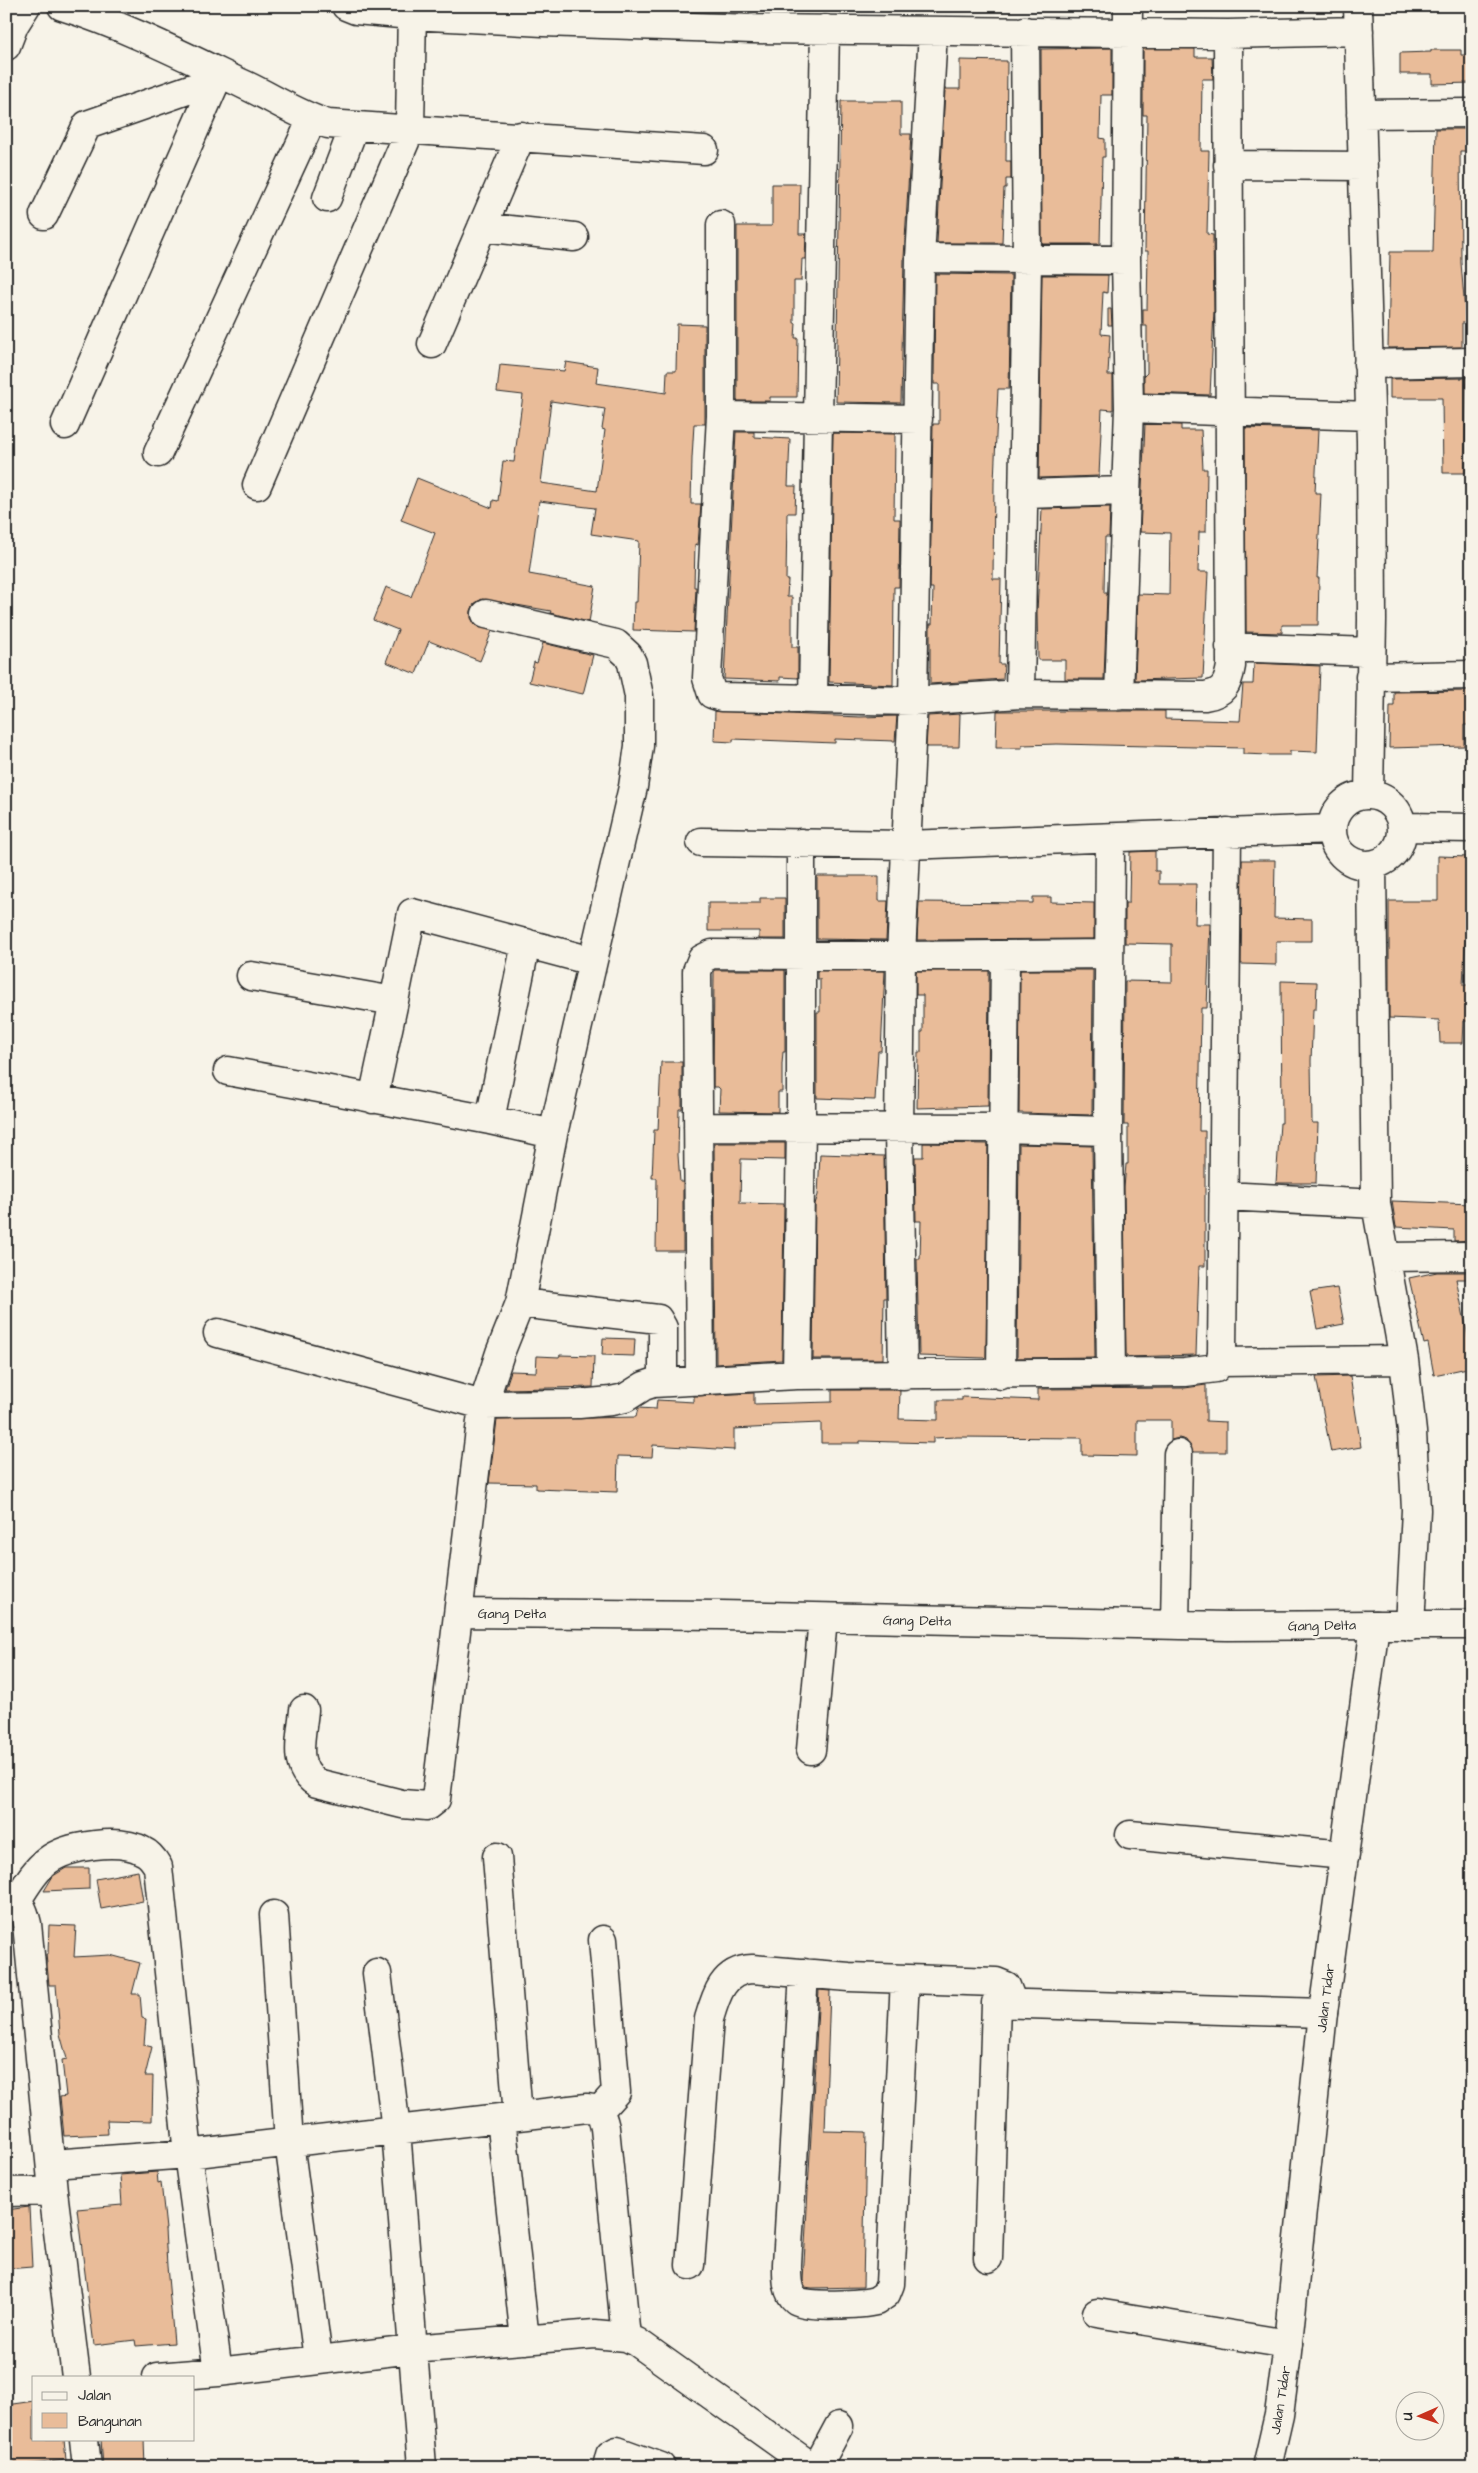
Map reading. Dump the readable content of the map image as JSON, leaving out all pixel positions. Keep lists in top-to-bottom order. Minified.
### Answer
{"streets":{"street":["Gang Delta","Jalan Tidar"]},"crossings":[["Gang Delta","Jalan Tidar"]],"legend":["Jalan","Bangunan"],"north":"left"}
